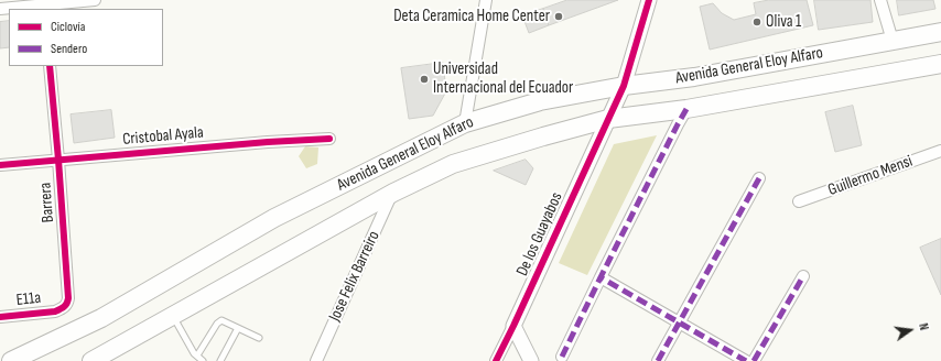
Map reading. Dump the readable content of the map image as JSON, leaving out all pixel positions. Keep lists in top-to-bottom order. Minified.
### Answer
{"streets":{"main road":["Avenida General Eloy Alfaro"],"street":["Cristobal Ayala","Guillermo Mensi","Barrera","De los Guayabos","Jose Felix Barreiro","E11a"]},"crossings":[["Avenida General Eloy Alfaro","De los Guayabos"],["Avenida General Eloy Alfaro","Jose Felix Barreiro"],["Cristobal Ayala","Barrera"],["Barrera","E11a"]],"places":["Deta Ceramica Home Center","Oliva 1","Universidad Internacional del Ecuador"],"legend":["Ciclovía","Sendero"],"north":"right"}
